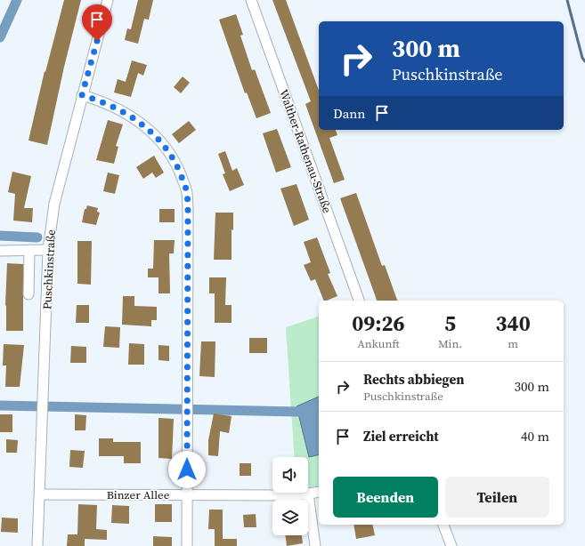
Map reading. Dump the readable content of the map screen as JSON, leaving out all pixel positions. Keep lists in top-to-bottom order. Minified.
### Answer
{"streets":{"street":["Walther-Rathenau-Straße","Puschkinstraße","Binzer Allee"]},"crossings":[["Puschkinstraße","Binzer Allee"]],"page":{"turn":["300 m","Puschkinstraße"],"then":"Dann","eta":["09:26","Ankunft","5","Min.","340","m"],"list":[{"name":"Rechts abbiegen","note":"Puschkinstraße","value":"300 m"},{"name":"Ziel erreicht","value":"40 m"}],"buttons":["Beenden","Teilen"]}}
